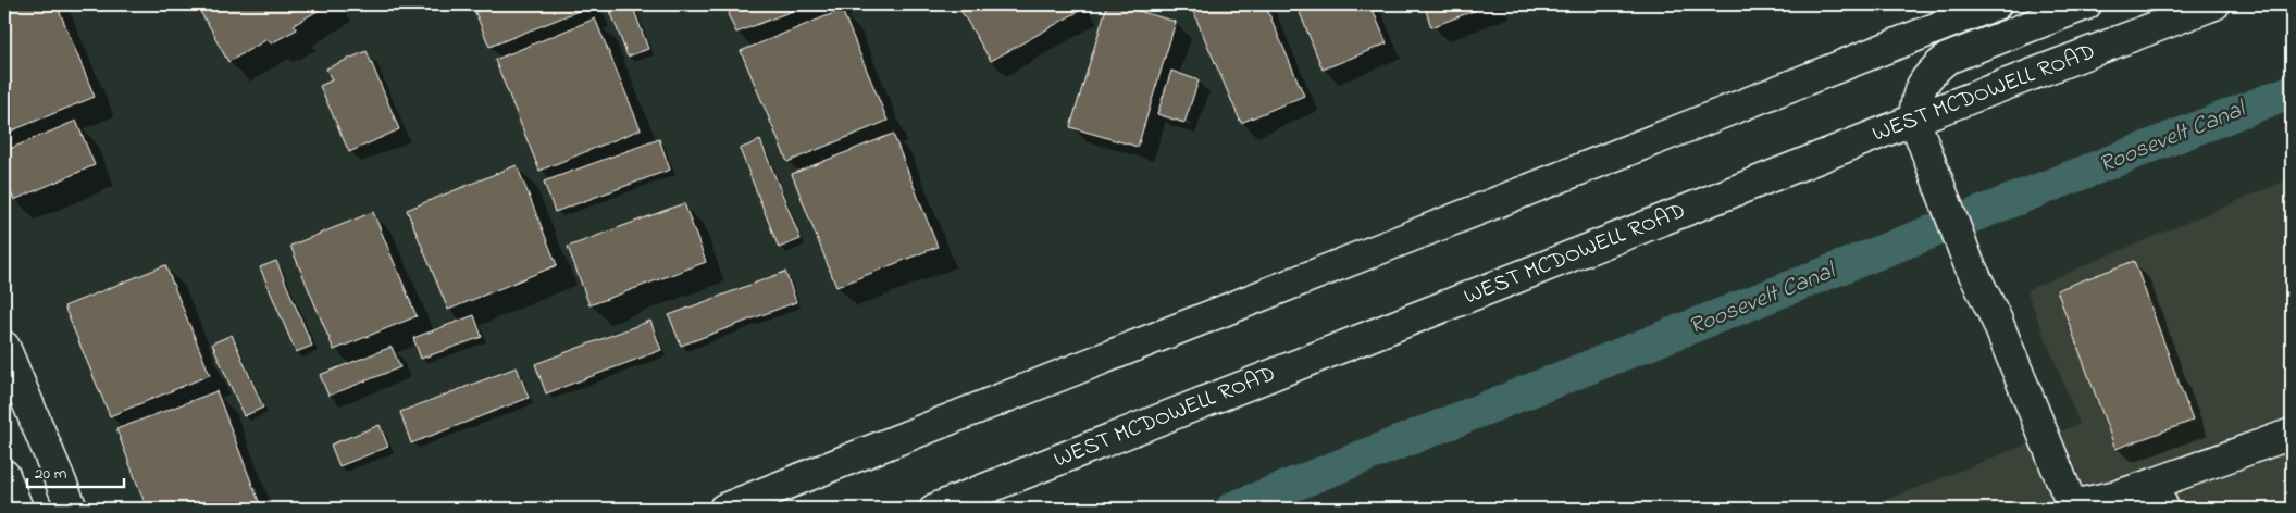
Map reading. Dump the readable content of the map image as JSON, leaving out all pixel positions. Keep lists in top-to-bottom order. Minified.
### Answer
{"streets":{"main road":["WEST MCDOWELL ROAD"]},"water":["Roosevelt Canal"],"scale_bar":"20 m"}
